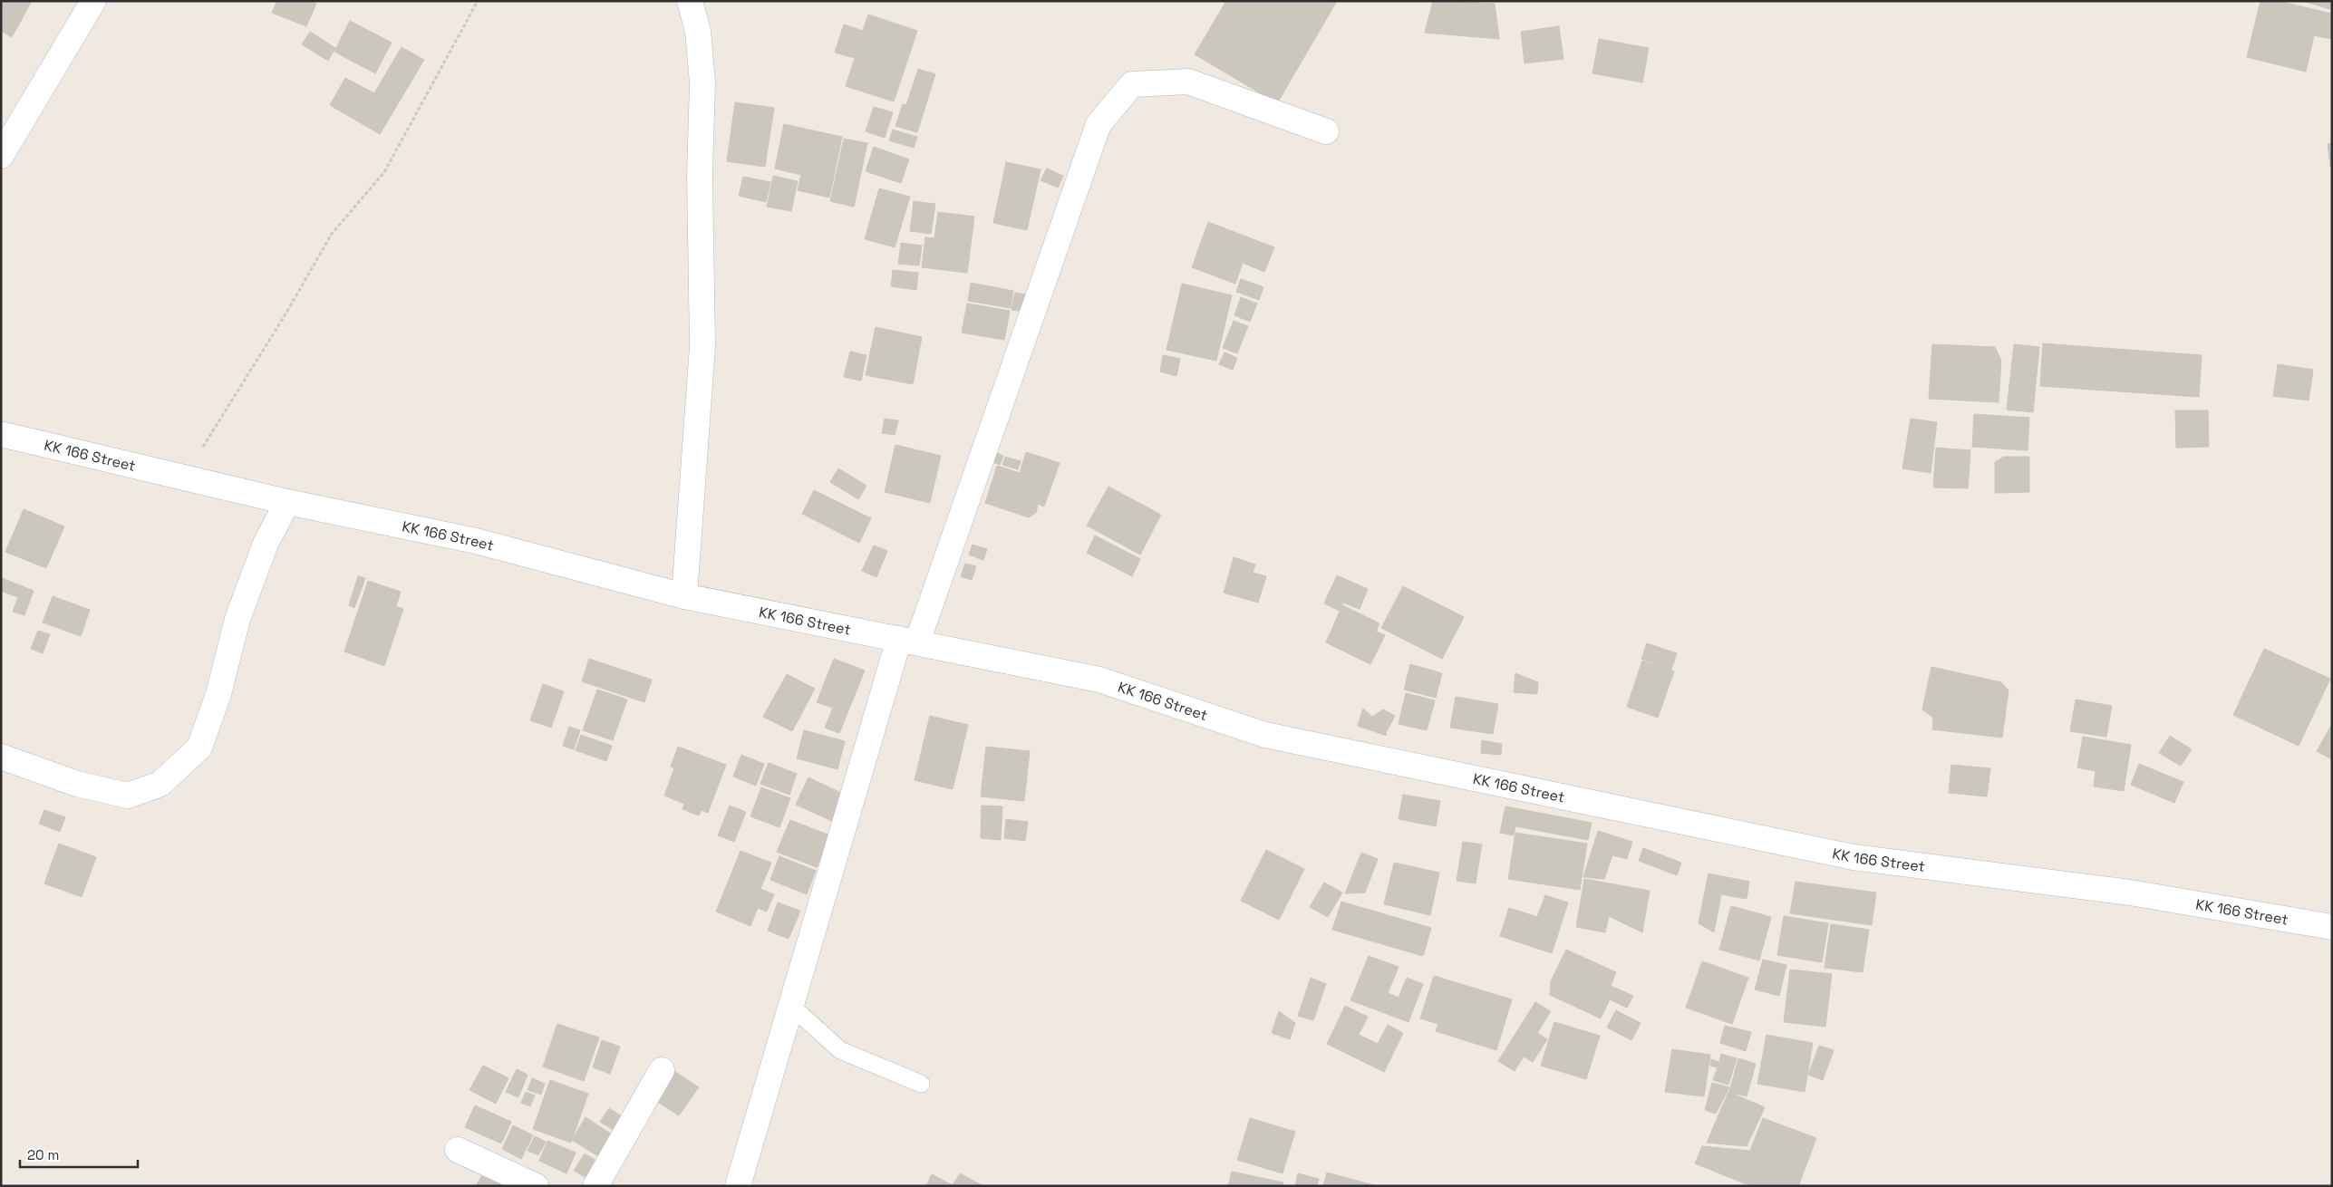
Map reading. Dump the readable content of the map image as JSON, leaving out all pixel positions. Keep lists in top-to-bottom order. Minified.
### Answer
{"streets":{"street":["KK 166 Street"]},"scale_bar":"20 m"}
